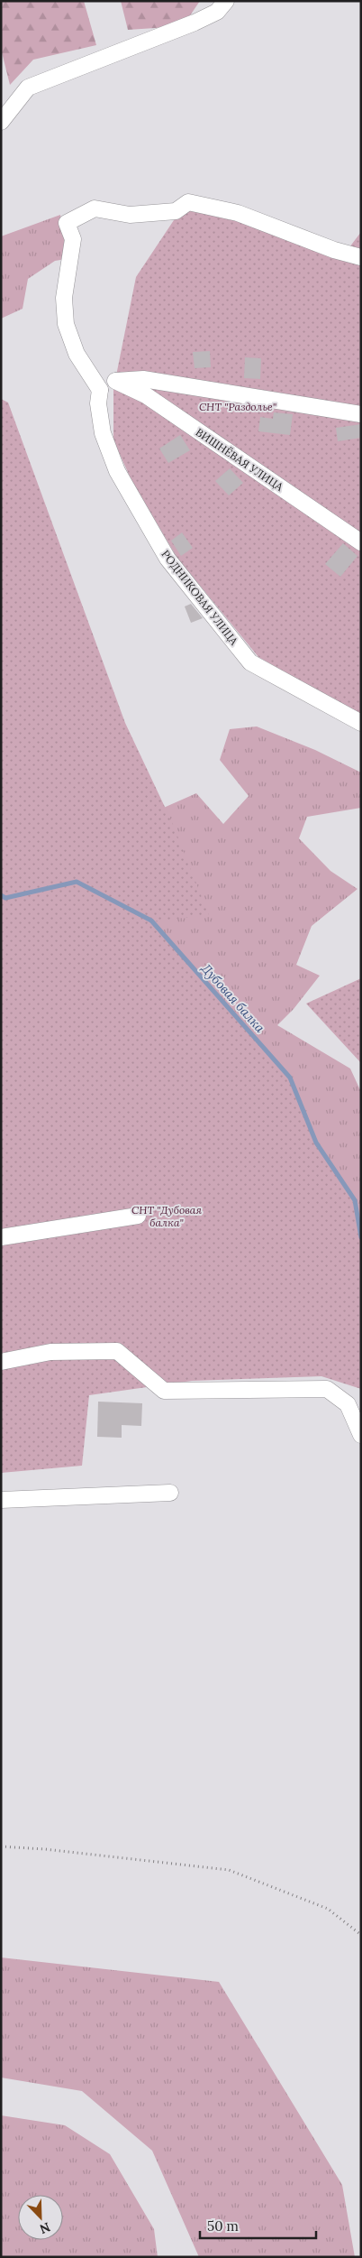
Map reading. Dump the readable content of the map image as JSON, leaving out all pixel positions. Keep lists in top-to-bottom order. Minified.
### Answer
{"streets":{"street":["ВИШНЁВАЯ УЛИЦА","РОДНИКОВАЯ УЛИЦА"]},"water":["Дубовая балка"],"parks":["СНТ \"Раздолье\"","СНТ \"Дубовая балка\""],"scale_bar":"50 m","north":"bottom right"}
